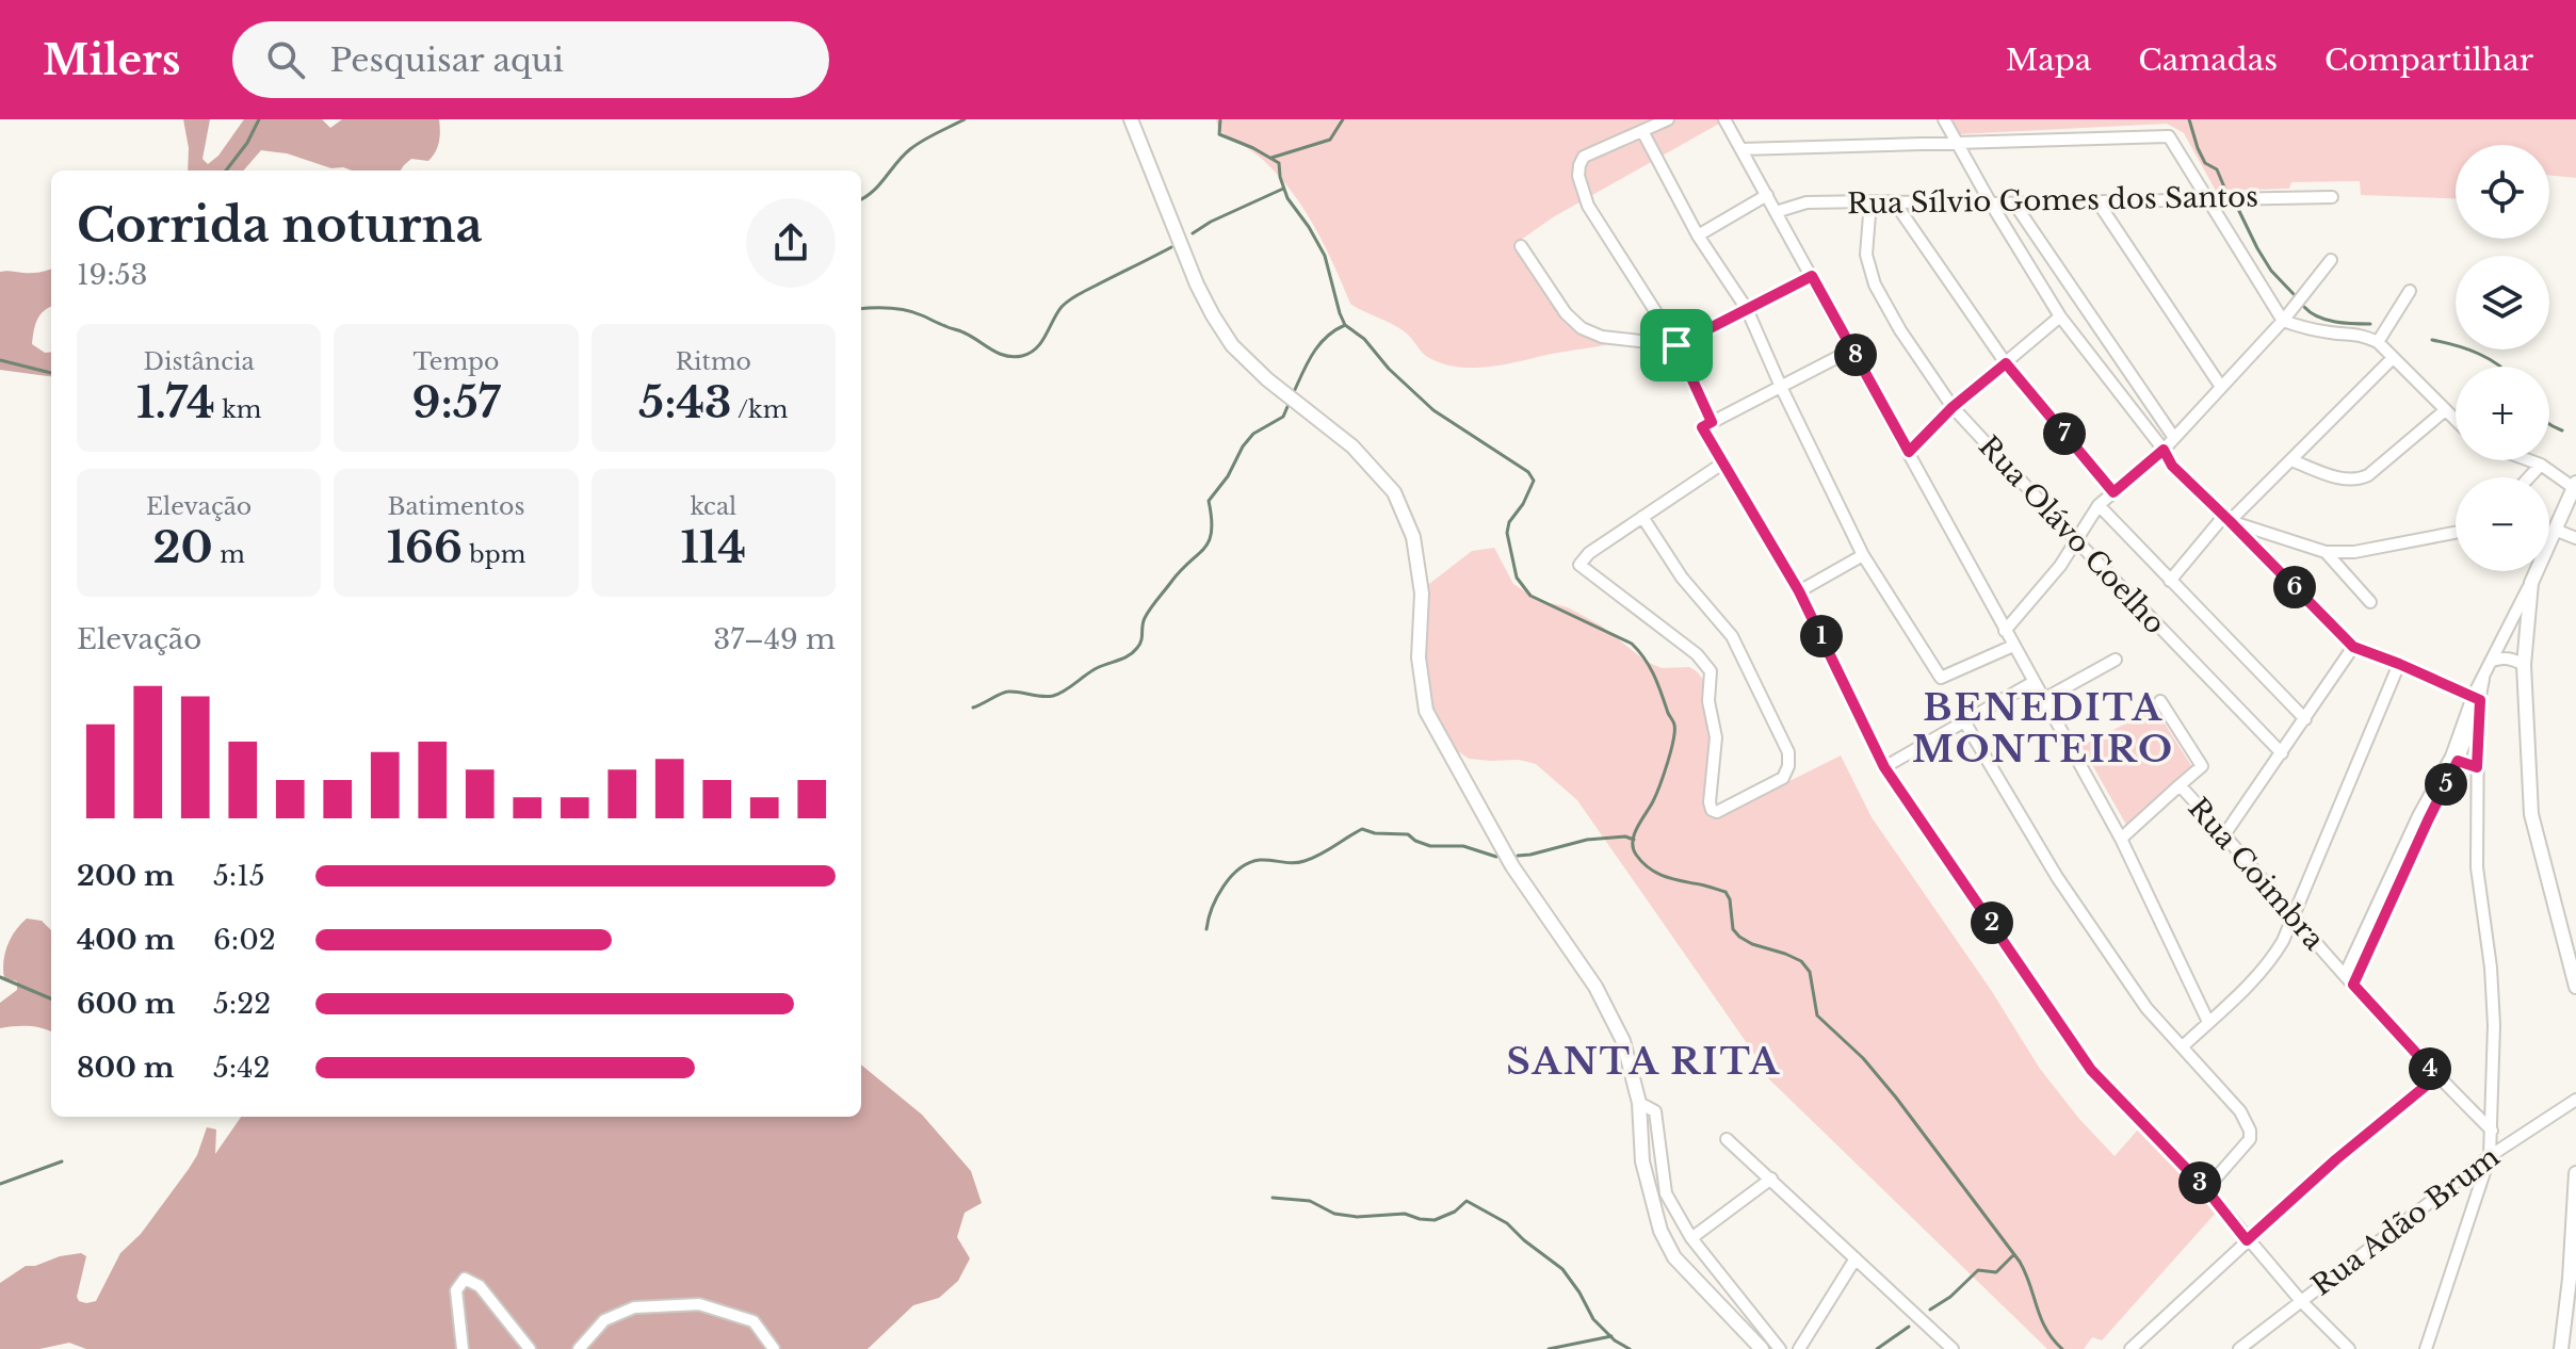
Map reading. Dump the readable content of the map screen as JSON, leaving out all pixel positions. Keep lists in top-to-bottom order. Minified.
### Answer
{"streets":{"street":["Rua Sílvio Gomes dos Santos","Rua Olávo Coelho","Rua Coimbra","Rua Adão Brum"]},"crossings":[["Rua Sílvio Gomes dos Santos","Rua Olávo Coelho"]],"districts":["BENEDITA MONTEIRO","SANTA RITA"],"page":{"header":"Milers","search":"Pesquisar aqui","nav":["Mapa","Camadas","Compartilhar"],"map_buttons":["+","−"],"heading":["Corrida noturna","19:53"],"stats":[["Distância","1.74 km"],["Tempo","9:57"],["Ritmo","5:43 /km"],["Elevação","20 m"],["Batimentos","166 bpm"],["kcal","114"]],"pins":["8","7","6","1","5","2","4","3"],"chart":["Elevação","37–49 m"],"list":[{"name":"200 m","note":"5:15"},{"name":"400 m","note":"6:02"},{"name":"600 m","note":"5:22"},{"name":"800 m","note":"5:42"}]}}
